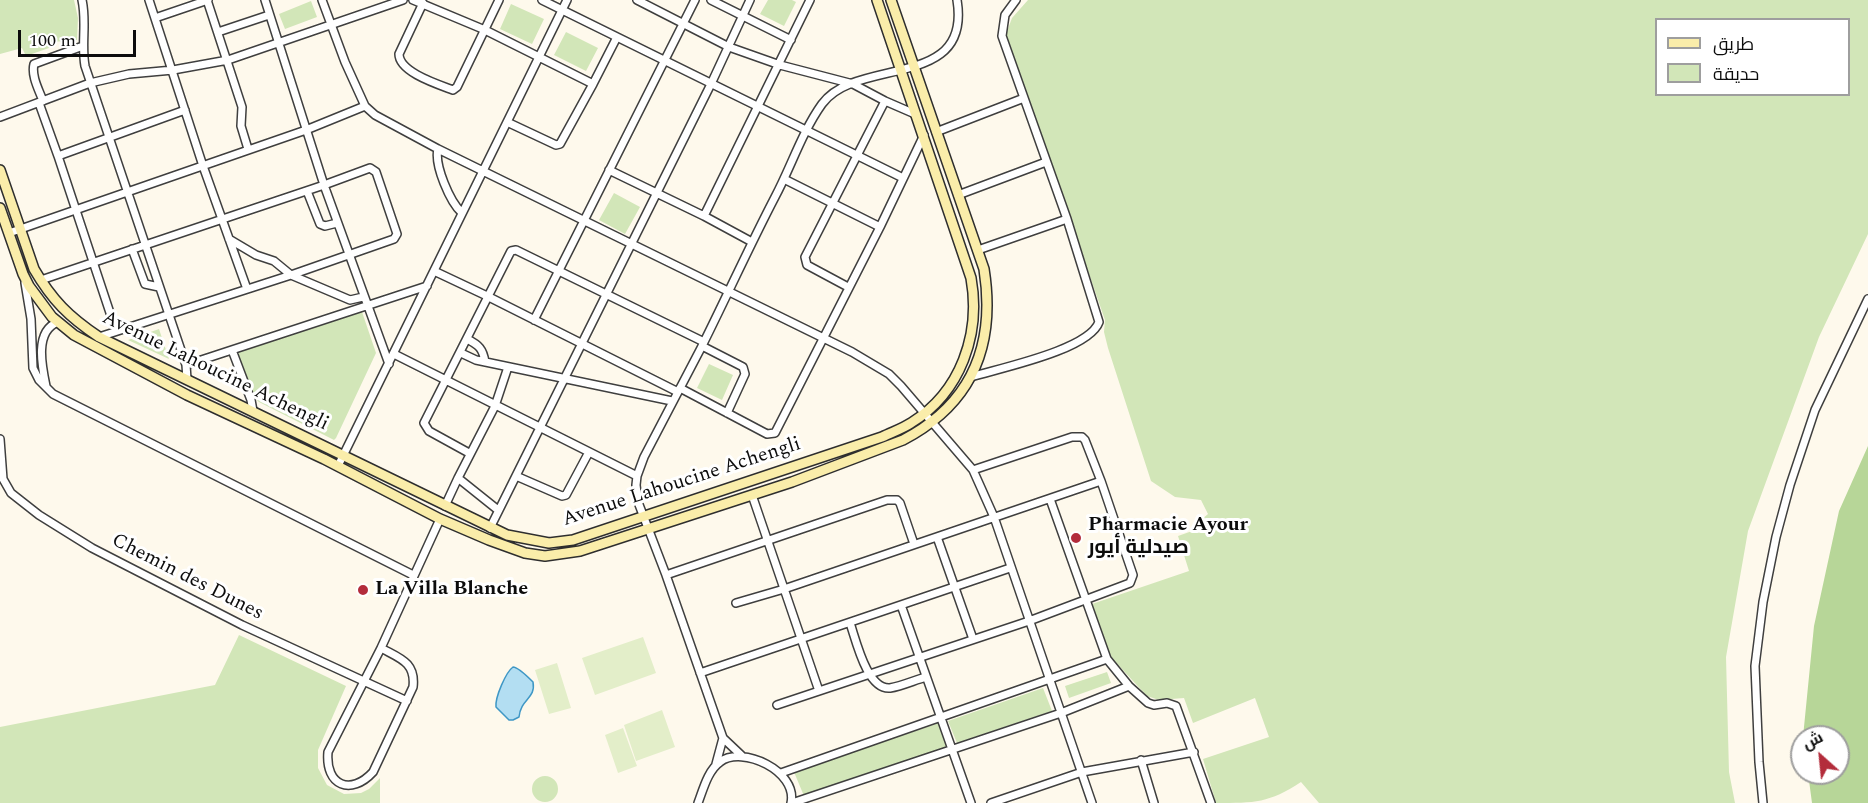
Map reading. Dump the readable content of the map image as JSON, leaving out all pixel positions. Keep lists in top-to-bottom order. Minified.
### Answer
{"streets":{"street":["Avenue Lahoucine Achengli","Chemin des Dunes"]},"places":["Pharmacie Ayour صيدلية أيور","La Villa Blanche"],"legend":["طريق","حديقة"],"scale_bar":"100 m","north":"top left"}
